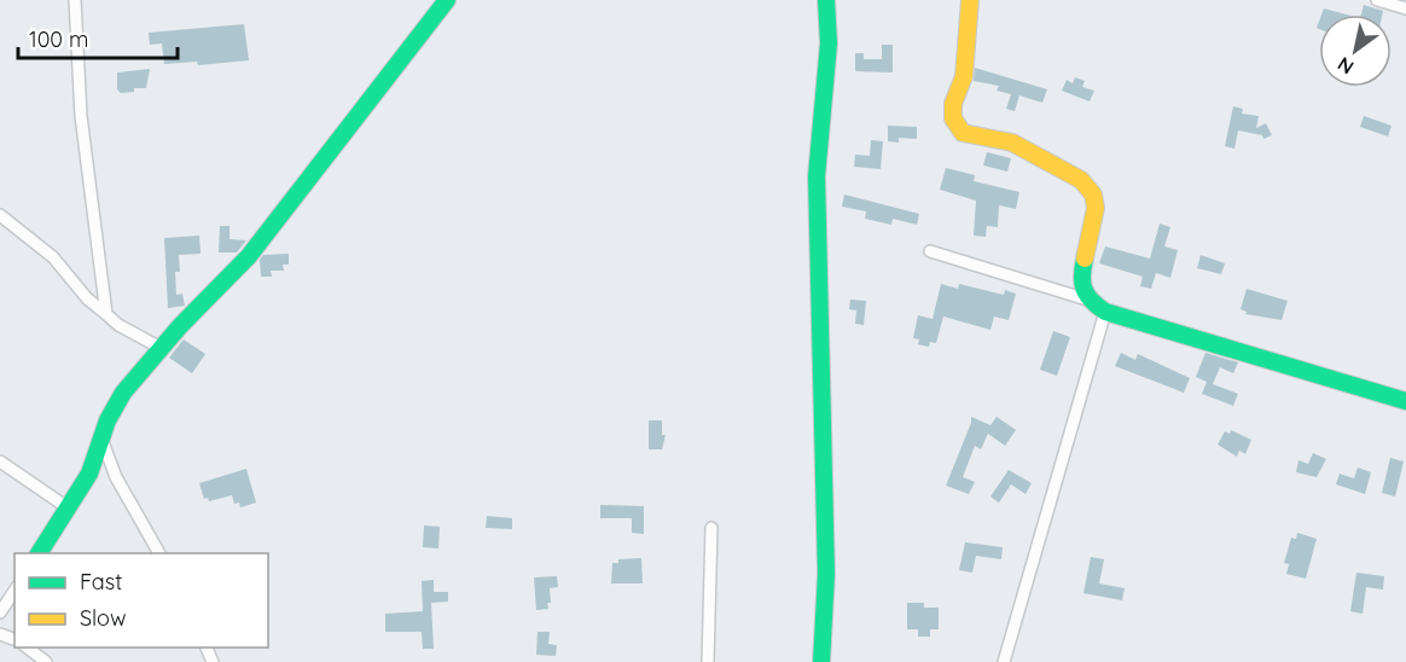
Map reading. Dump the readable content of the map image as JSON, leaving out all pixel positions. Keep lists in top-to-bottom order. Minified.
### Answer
{"legend":["Fast","Slow"],"scale_bar":"100 m","north":"bottom left"}
